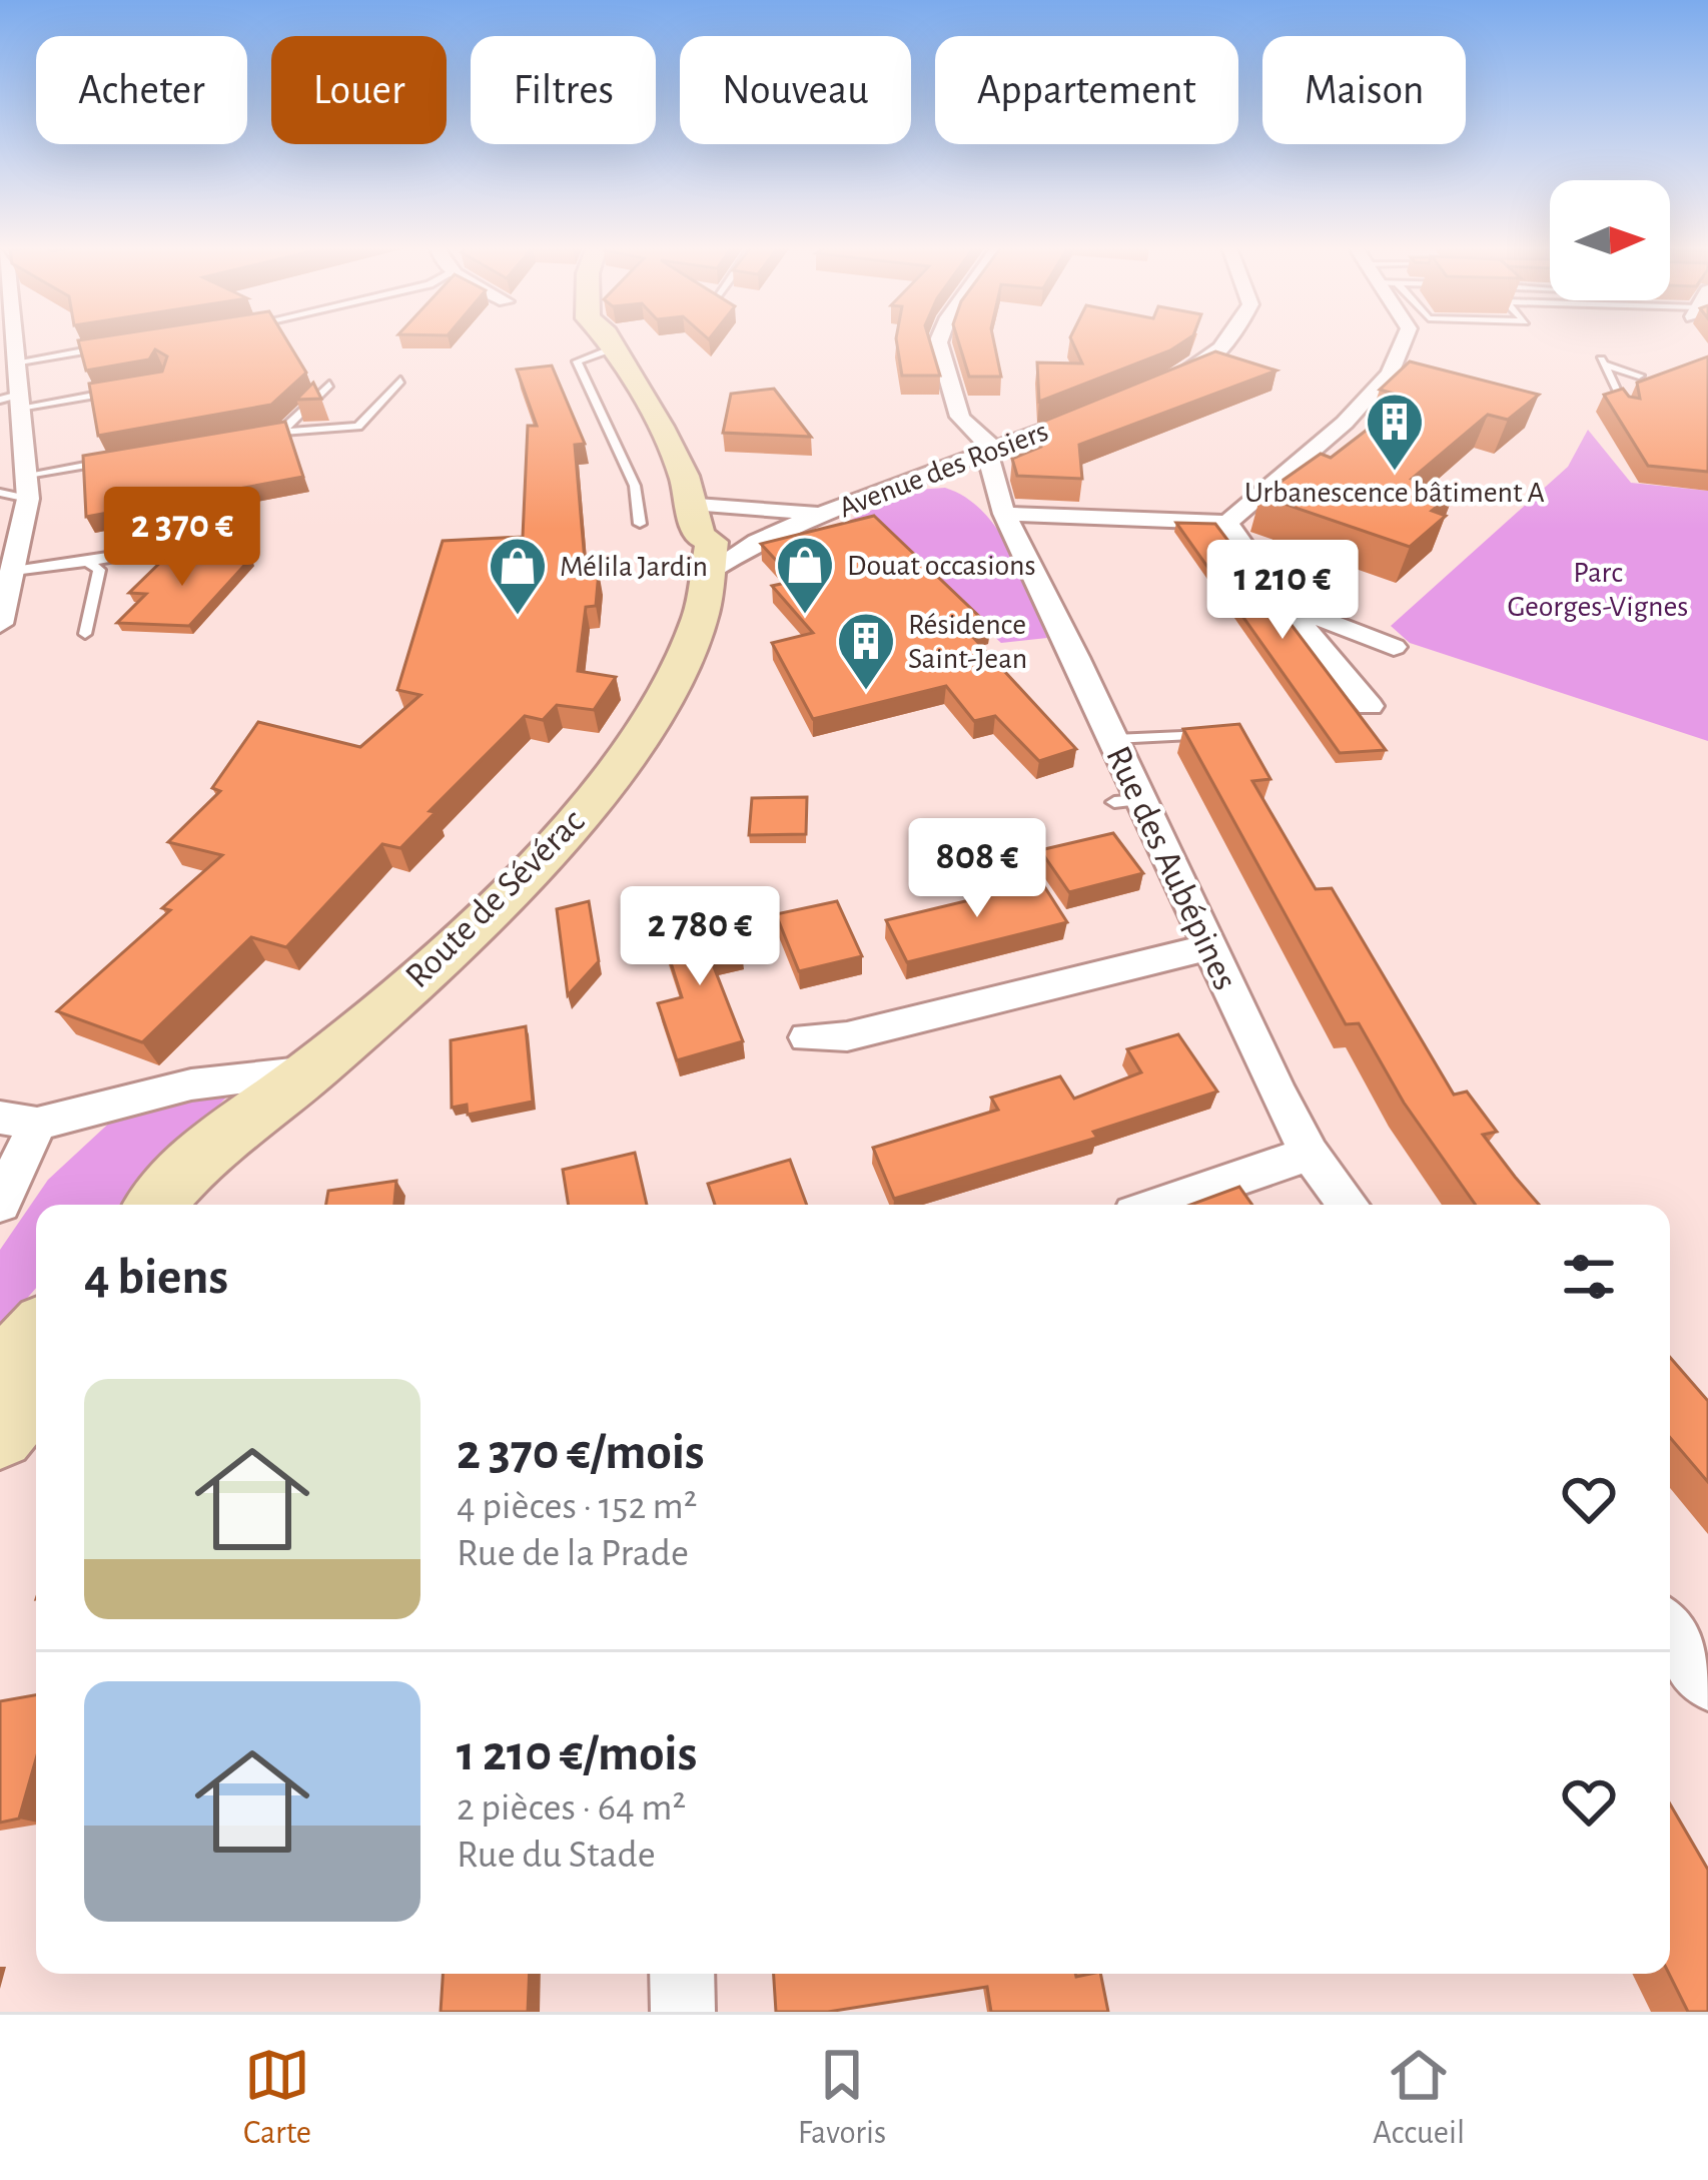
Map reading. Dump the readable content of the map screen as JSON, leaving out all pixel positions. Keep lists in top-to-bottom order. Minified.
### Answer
{"streets":{"main road":["Route de Sévérac"],"street":["Avenue des Rosiers","Rue des Aubépines"]},"crossings":[["Avenue des Rosiers","Rue des Aubépines"],["Avenue des Rosiers","Route de Sévérac"]],"parks":["Parc Georges-Vignes"],"places":{"building":["Urbanescence bâtiment A","Résidence Saint-Jean"],"shop":["Douat occasions","Mélila Jardin"]},"north":"right","page":{"chip":["Acheter","Louer","Filtres","Nouveau","Appartement","Maison"],"price":["2 370 €","1 210 €","808 €","2 780 €"],"heading":"4 biens","list":[{"name":"2 370 €/mois","note":"4 pièces · 152 m² · Rue de la Prade"},{"name":"1 210 €/mois","note":"2 pièces · 64 m² · Rue du Stade"}],"tabs":["Carte","Favoris","Accueil"]}}
